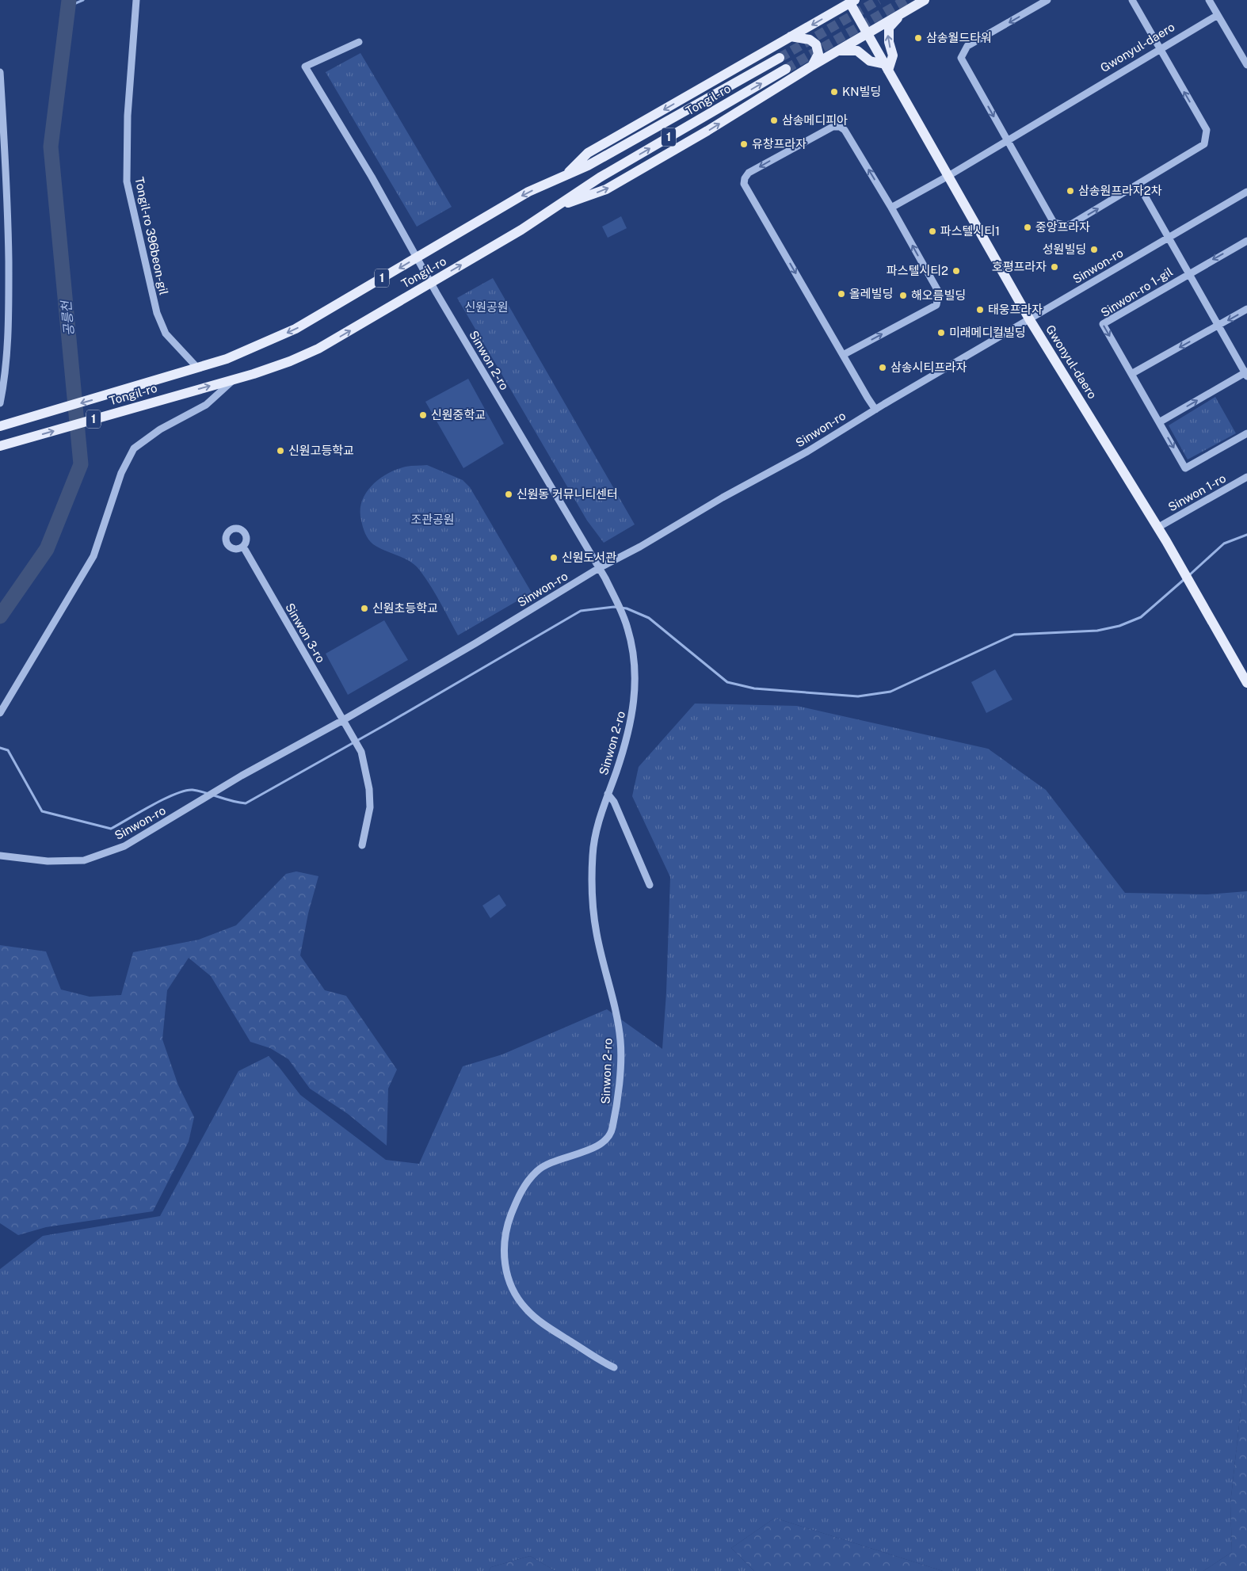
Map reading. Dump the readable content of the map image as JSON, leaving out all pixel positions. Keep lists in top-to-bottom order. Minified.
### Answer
{"streets":{"main road":["Gwonyul-daero","Tongil-ro","1"],"street":["Tongil-ro 396beon-gil","Sinwon-ro","Sinwon-ro 1-gil","Sinwon 2-ro","Sinwon 1-ro","Sinwon 3-ro"]},"crossings":[["Gwonyul-daero","Sinwon-ro"],["Gwonyul-daero","Sinwon 1-ro"],["Tongil-ro","Tongil-ro 396beon-gil"],["Tongil-ro","Sinwon 2-ro"],["Sinwon-ro","Sinwon 2-ro"],["Sinwon-ro","Sinwon 3-ro"]],"water":["공릉천"],"parks":["신원공원","조관공원"],"places":["삼송월드타워","KN빌딩","삼송메디피아","유창프라자","삼송원프라자2차","중앙프라자","파스텔시티1","성원빌딩","호평프라자","파스텔시티2","올레빌딩","해오름빌딩","태웅프라자","미래메디컬빌딩","삼송시티프라자","신원중학교","신원고등학교","신원동 커뮤니티센터","신원도서관","신원초등학교"]}
